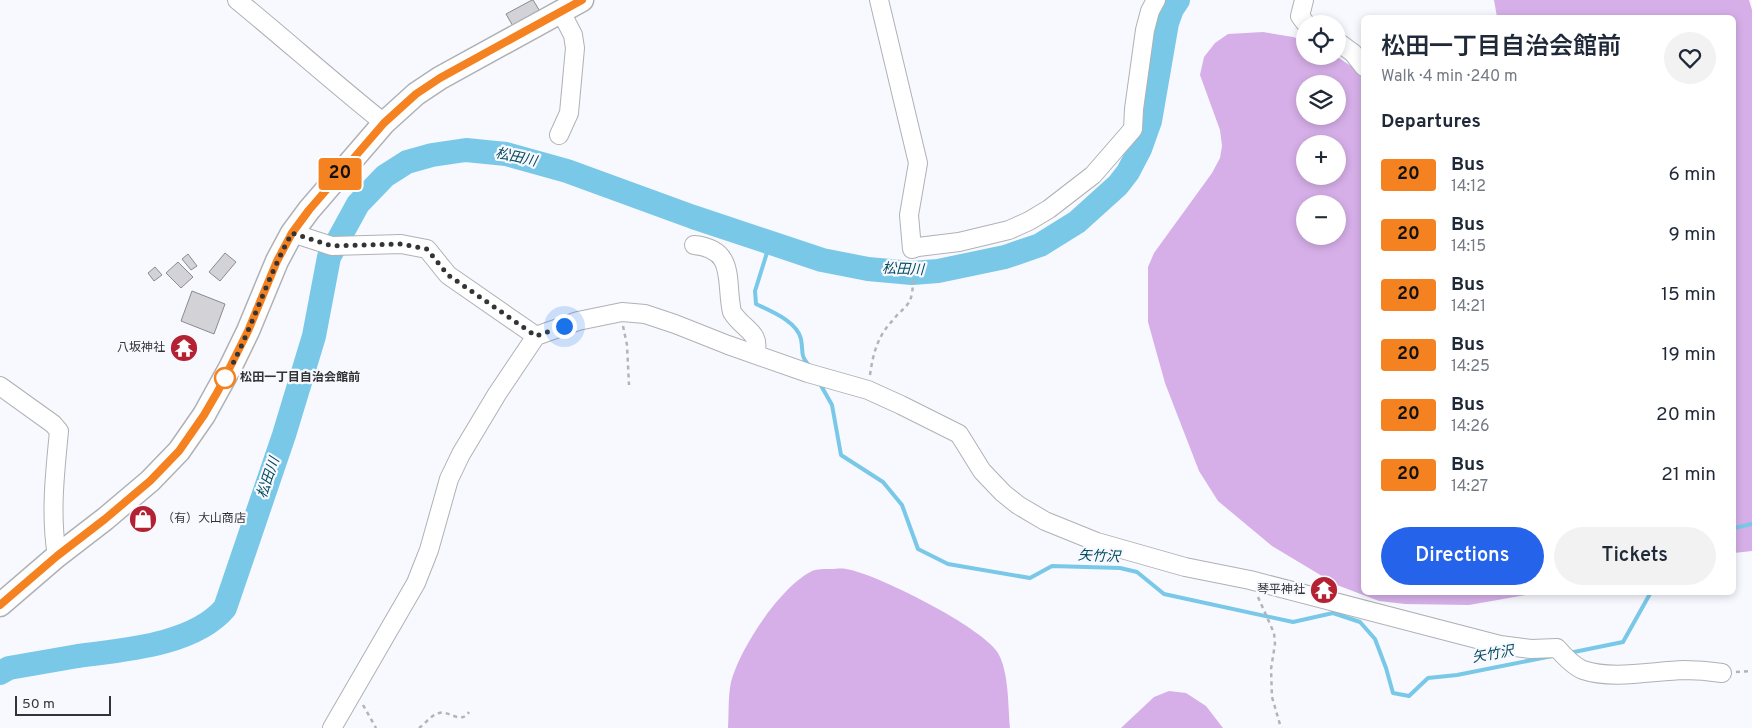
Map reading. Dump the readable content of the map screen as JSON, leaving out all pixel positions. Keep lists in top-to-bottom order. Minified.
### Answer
{"water":["松田川","矢竹沢"],"places":{"temple":["八坂神社","琴平神社"],"other":["松田一丁目自治会館前"],"shop":["（有）大山商店"]},"lines":["bus line 20"],"scale_bar":"50 m","page":{"on_map":"20","map_buttons":["+","−"],"heading":[["松田一丁目自治会館前","Walk · 4 min · 240 m"],"Departures"],"list":[{"mark":"20","name":"Bus","note":"14:12","value":"6 min"},{"mark":"20","name":"Bus","note":"14:15","value":"9 min"},{"mark":"20","name":"Bus","note":"14:21","value":"15 min"},{"mark":"20","name":"Bus","note":"14:25","value":"19 min"},{"mark":"20","name":"Bus","note":"14:26","value":"20 min"},{"mark":"20","name":"Bus","note":"14:27","value":"21 min"}],"buttons":["Directions","Tickets"],"scale":"50 m"}}
